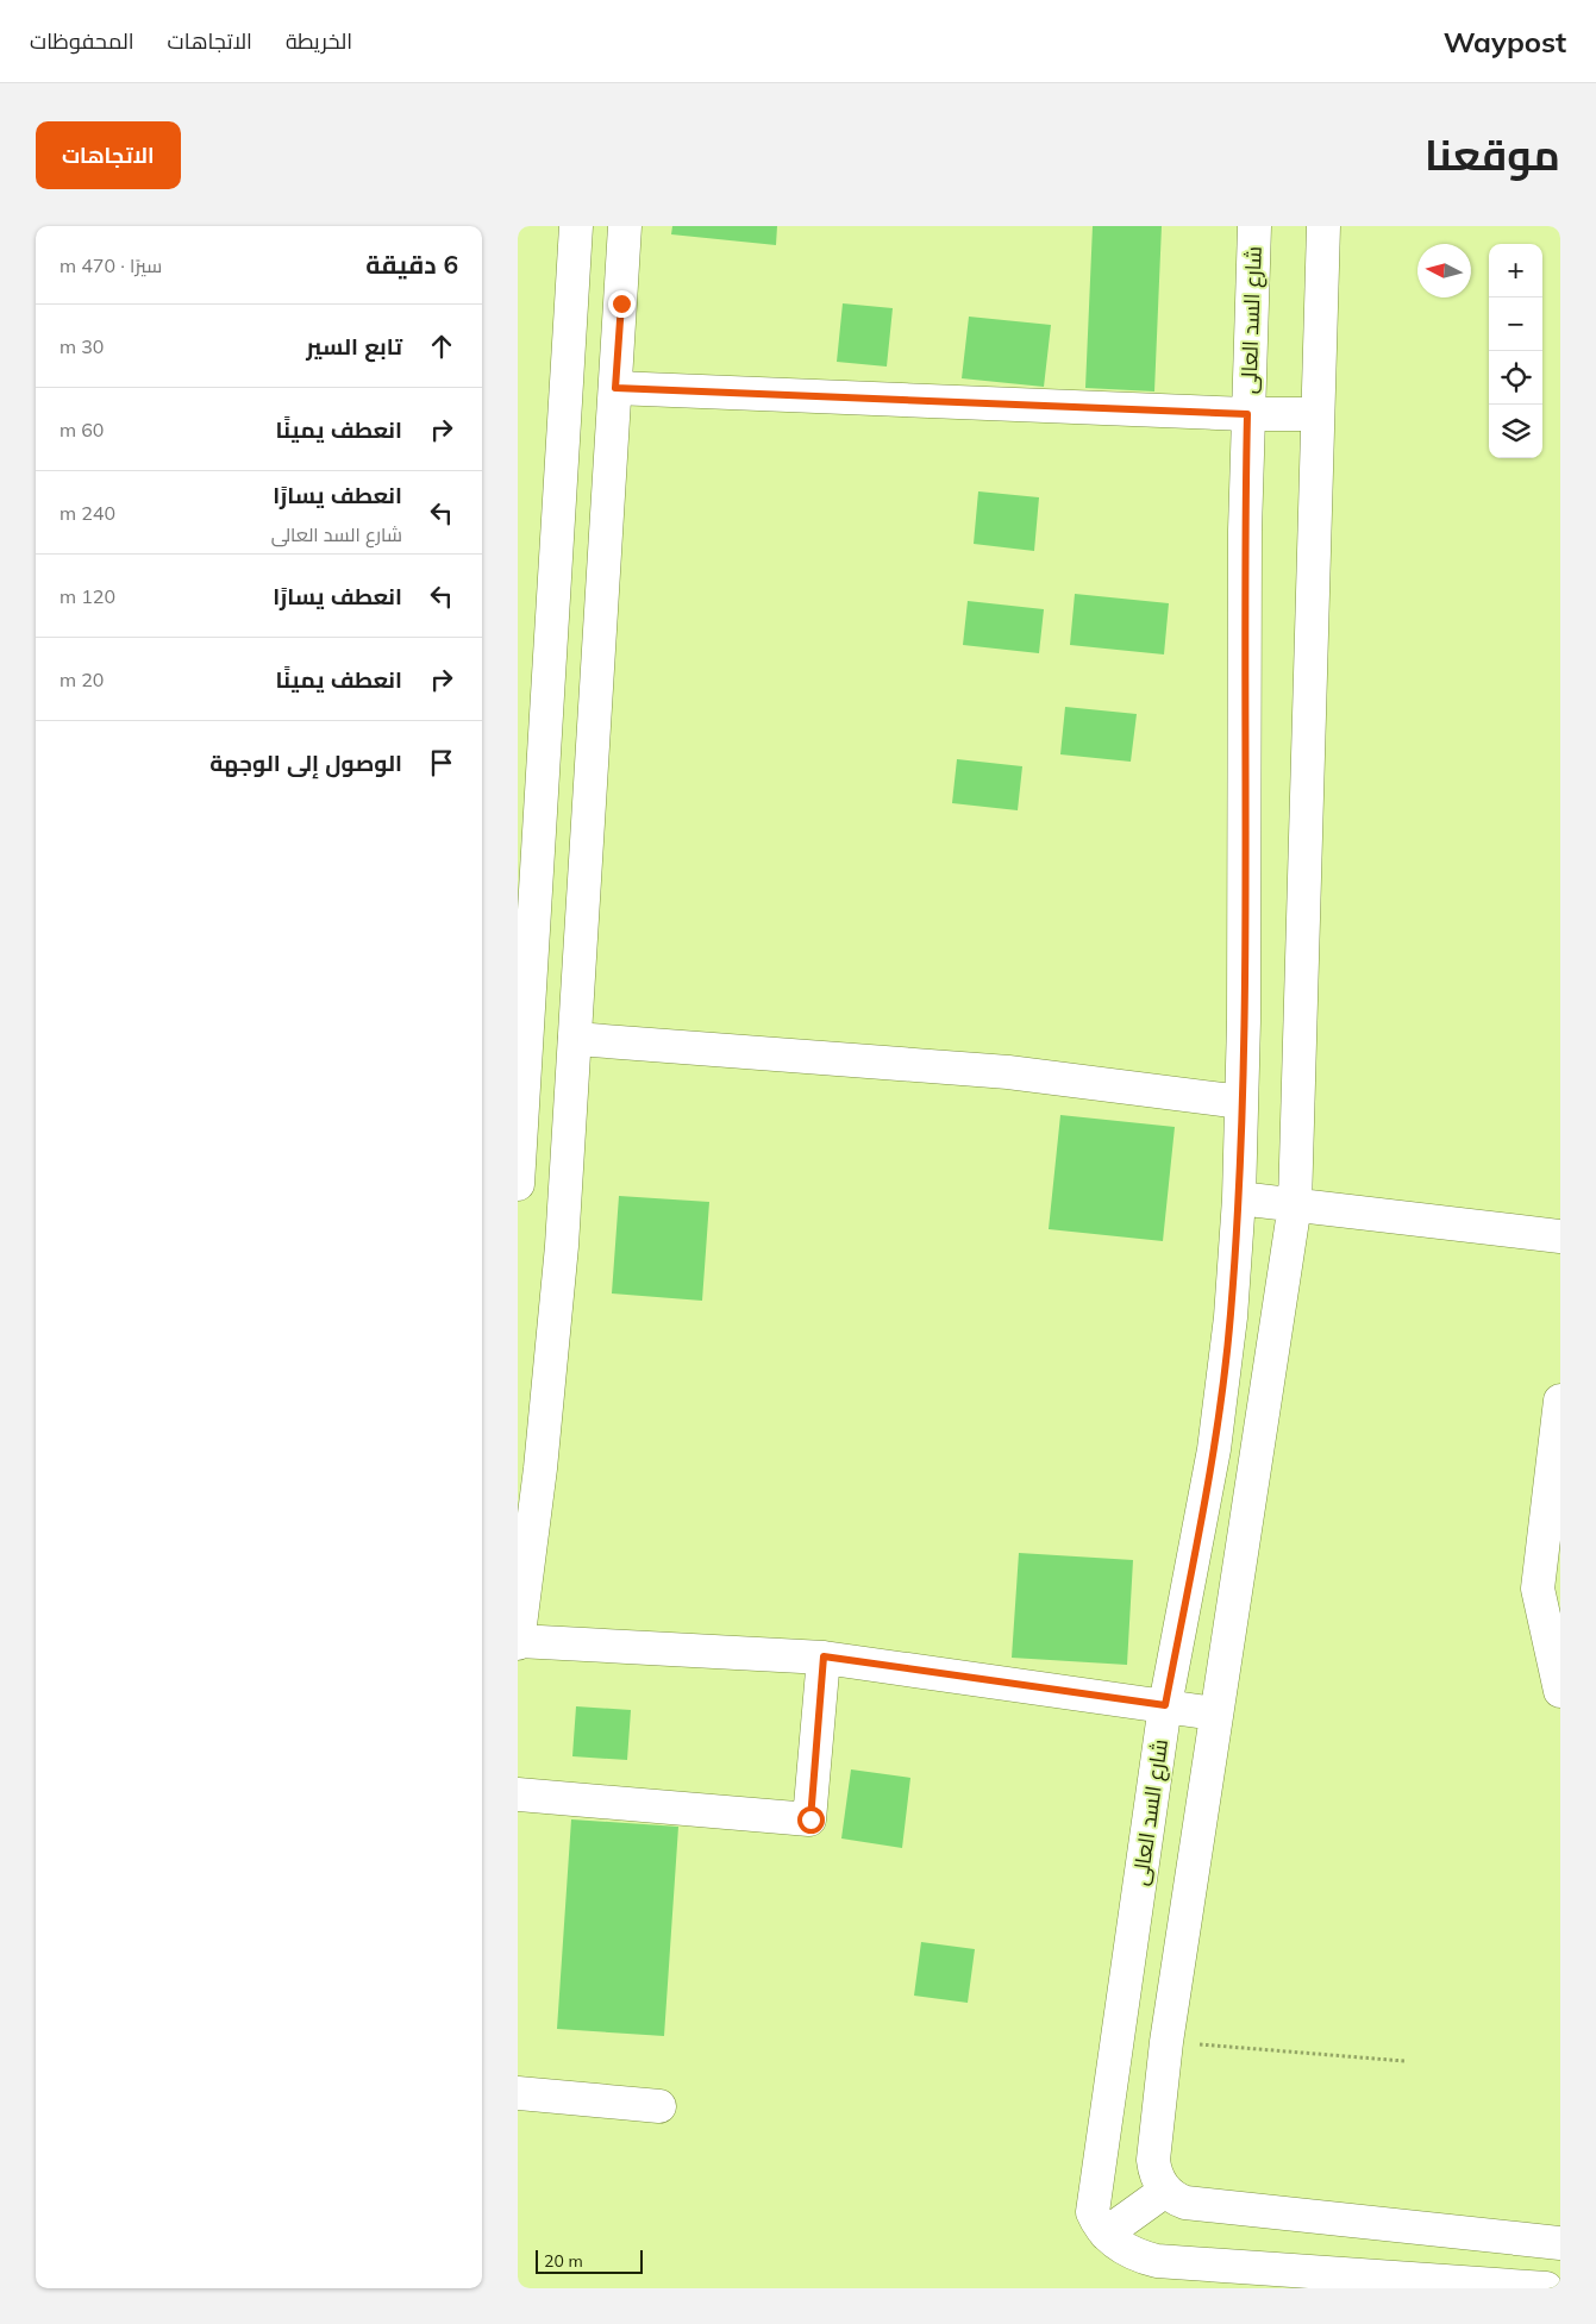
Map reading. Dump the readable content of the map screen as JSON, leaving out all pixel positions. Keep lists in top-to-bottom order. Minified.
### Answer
{"streets":{"street":["شارع السد العالى"]},"scale_bar":"20 m","north":"left","page":{"header":"Waypost","nav":["الخريطة","الاتجاهات","المحفوظات"],"title":"موقعنا","buttons":"الاتجاهات","heading":["6 دقيقة","سيرًا · 470 m"],"map_buttons":["+","−"],"list":[["تابع السير","30 m"],["انعطف يمينًا","60 m"],["انعطف يسارًا","شارع السد العالى","240 m"],["انعطف يسارًا","120 m"],["انعطف يمينًا","20 m"],"الوصول إلى الوجهة"],"scale":"20 m"}}
